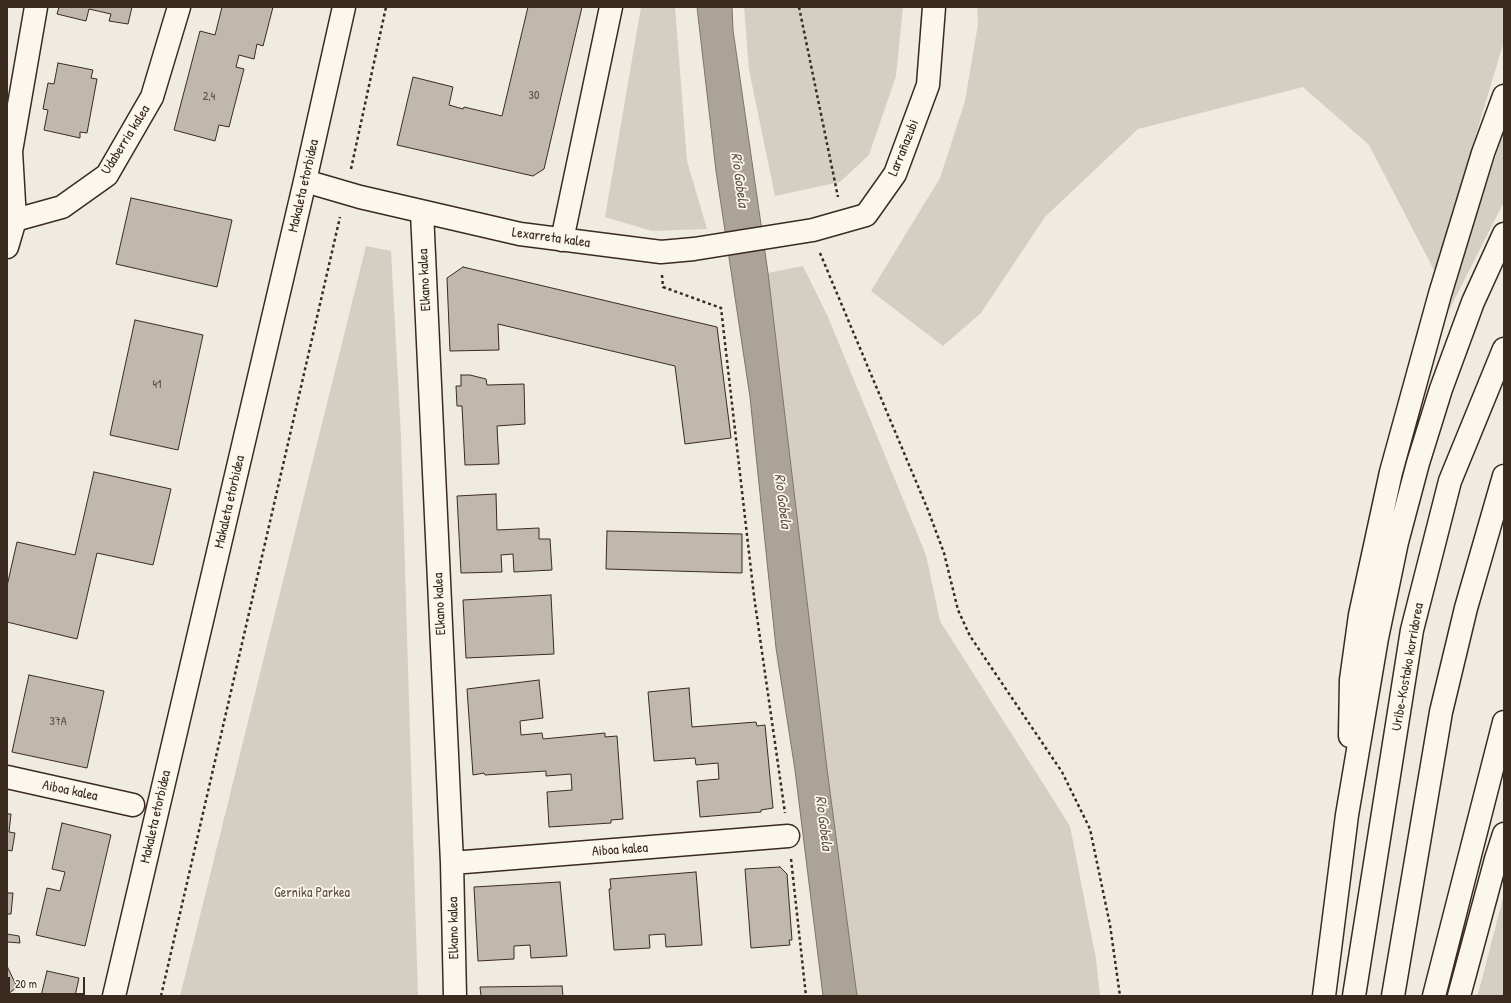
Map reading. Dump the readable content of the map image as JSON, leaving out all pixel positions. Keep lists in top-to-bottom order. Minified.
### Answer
{"streets":{"main road":["Udaberria kalea","Larrañazubi","Makaleta etorbidea","Lexarreta kalea","Elkano kalea","Uribe-Kostako korridorea","Aiboa kalea"]},"crossings":[["Larrañazubi","Lexarreta kalea"],["Makaleta etorbidea","Lexarreta kalea"],["Lexarreta kalea","Elkano kalea"],["Elkano kalea","Aiboa kalea"]],"water":["Río Gobela"],"parks":["Gernika Parkea"],"house_numbers":["30","2,4","41","37A"],"scale_bar":"20 m"}
